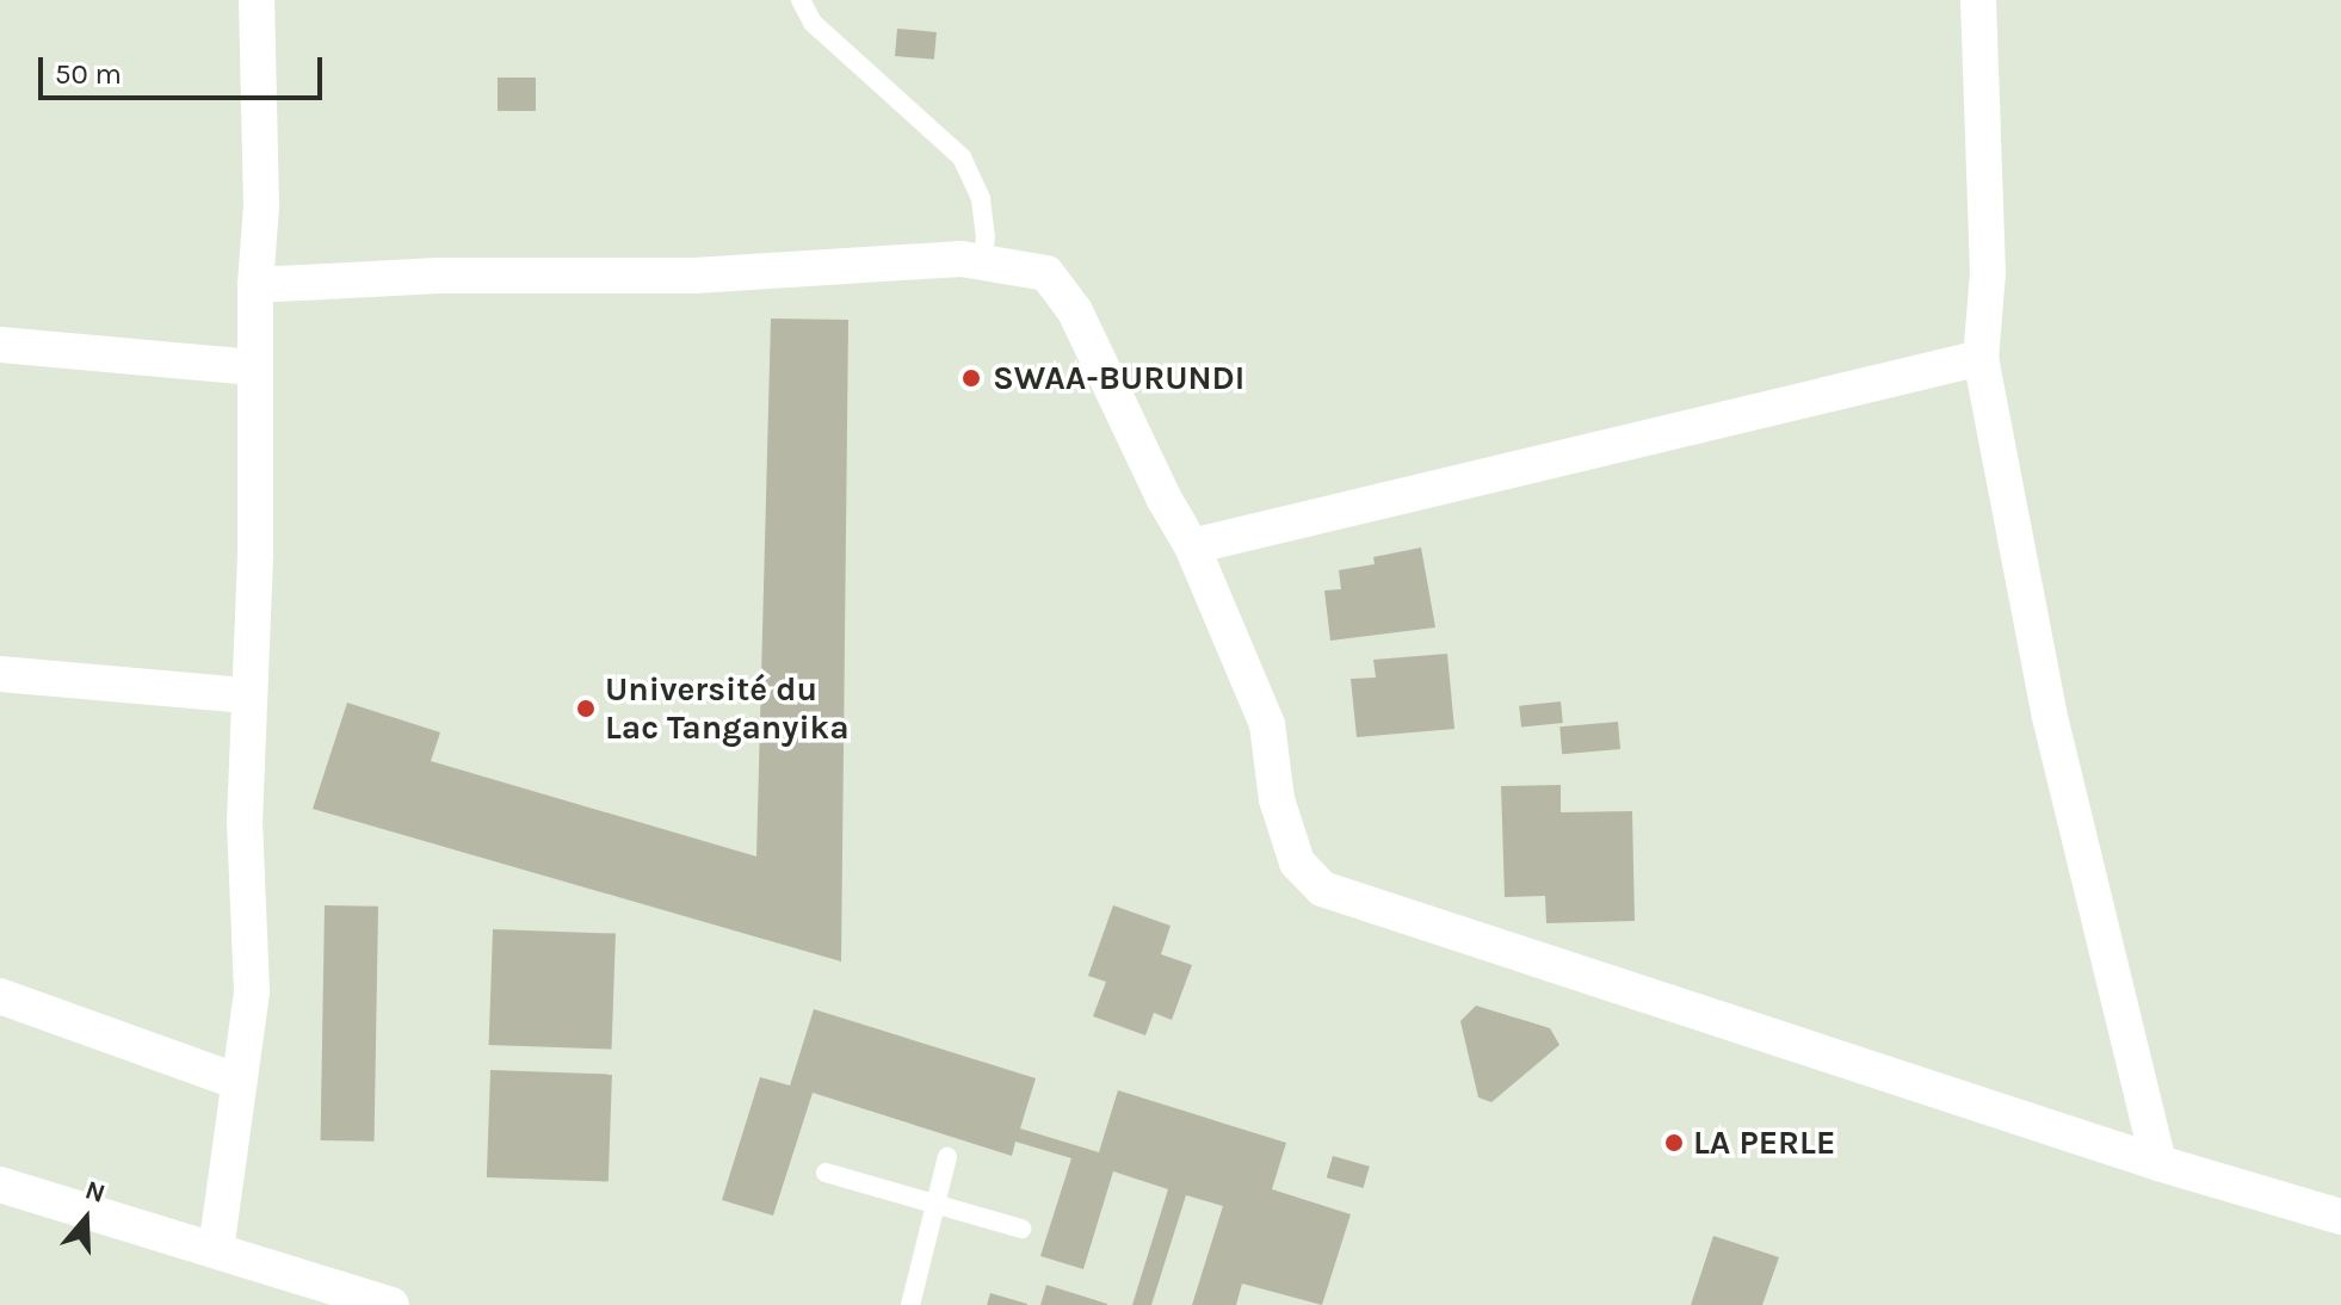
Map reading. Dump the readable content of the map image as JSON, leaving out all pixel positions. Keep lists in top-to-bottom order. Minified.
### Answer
{"places":["SWAA-BURUNDI","Université du Lac Tanganyika","LA PERLE"],"scale_bar":"50 m","north":"top"}
